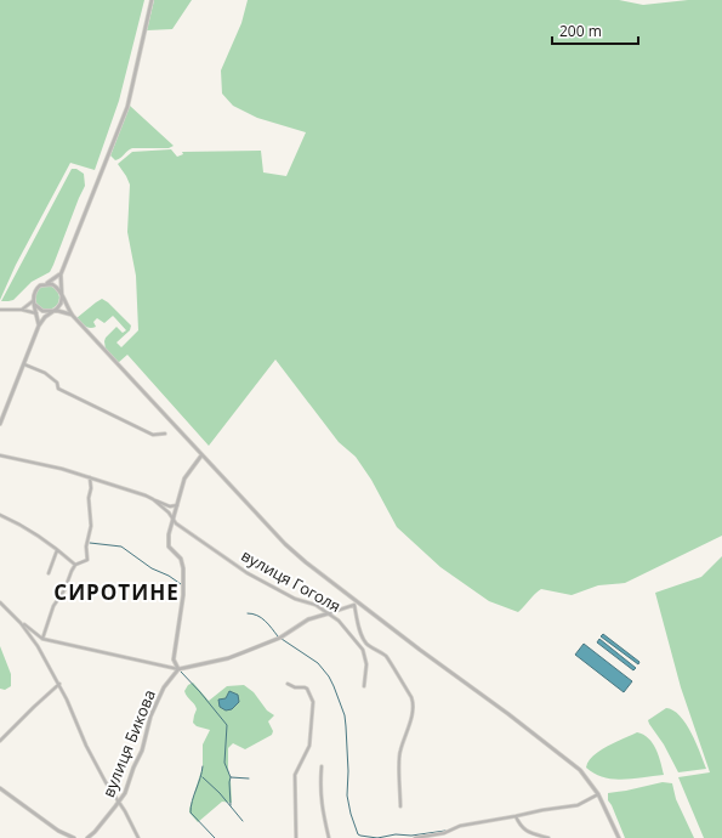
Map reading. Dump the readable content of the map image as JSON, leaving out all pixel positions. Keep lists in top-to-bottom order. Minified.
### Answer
{"streets":{"street":["вулиця Гоголя","вулиця Бикова"]},"districts":["СИРОТИНЕ"],"scale_bar":"200 m"}
